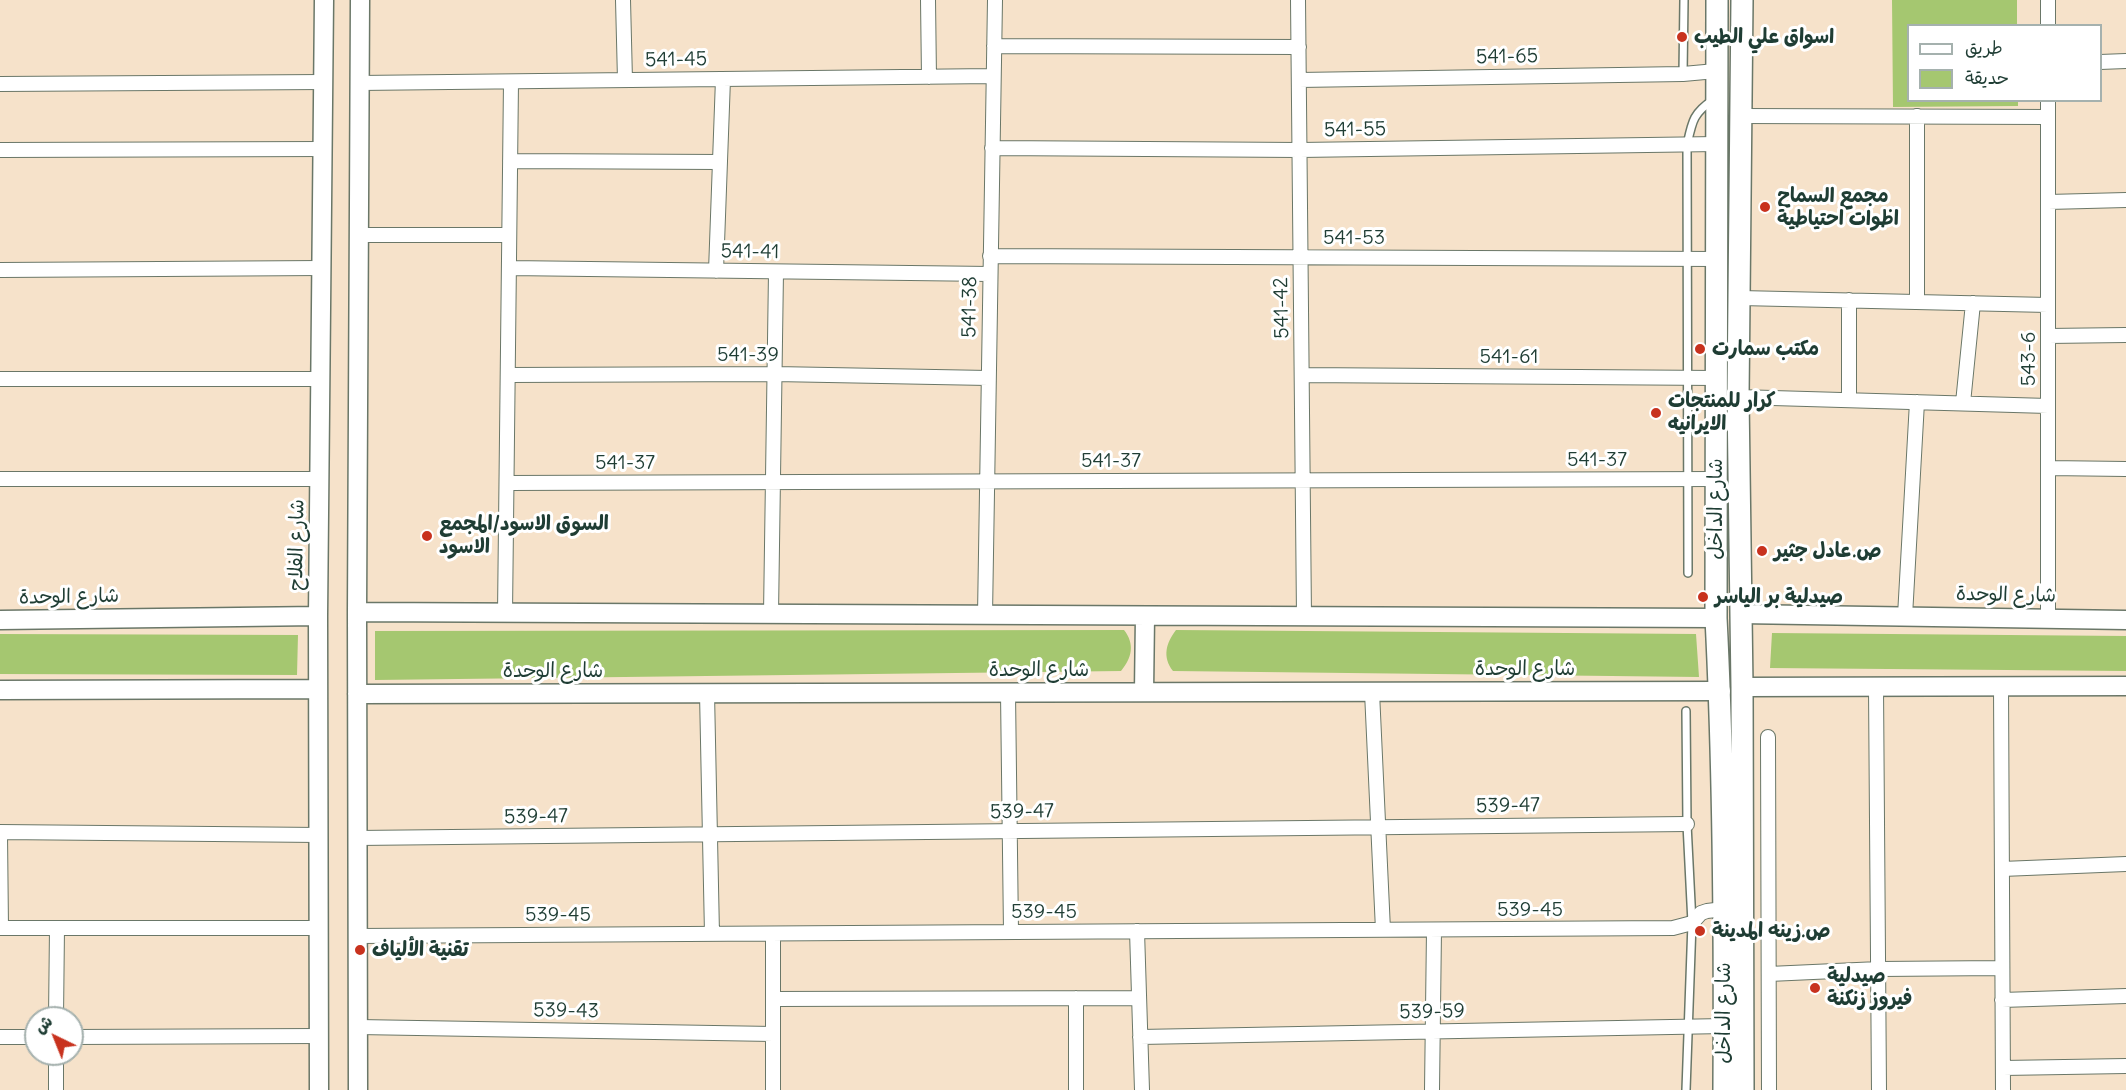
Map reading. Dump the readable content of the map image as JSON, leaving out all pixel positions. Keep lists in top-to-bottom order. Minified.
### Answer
{"streets":{"main road":["شارع الداخل"],"street":["541-65","541-45","541-55","541-53","541-41","541-38","541-42","541-39","541-61","543-6","541-37","شارع الفلاح","شارع الوحدة","539-47","539-45","539-43","539-59"]},"crossings":[["541-65","541-42"],["541-65","شارع الداخل"],["541-45","541-38"],["541-55","541-38"],["541-55","541-42"],["541-55","شارع الداخل"],["541-53","541-38"],["541-53","541-42"],["541-53","شارع الداخل"],["541-41","541-38"],["541-38","541-39"],["541-38","541-37"],["541-42","541-61"],["541-42","541-37"],["541-61","شارع الداخل"],["543-6","شارع الوحدة"],["541-37","شارع الداخل"],["شارع الداخل","شارع الوحدة"],["شارع الداخل","539-45"],["شارع الداخل","539-59"],["شارع الفلاح","شارع الوحدة"]],"places":["اسواق علي الطيب","مجمع السماح اظوات احتياطية","مكتب سمارت","كرار للمنتجات الايرانيه","السوق الاسود/المجمع الاسود","ص.عادل جثير","صيدلية بر الياسر","ص.زينه المدينة","تقنية الألياف","صيدلية فيروز زنكنة"],"legend":["طريق","حديقة"],"north":"top left"}
